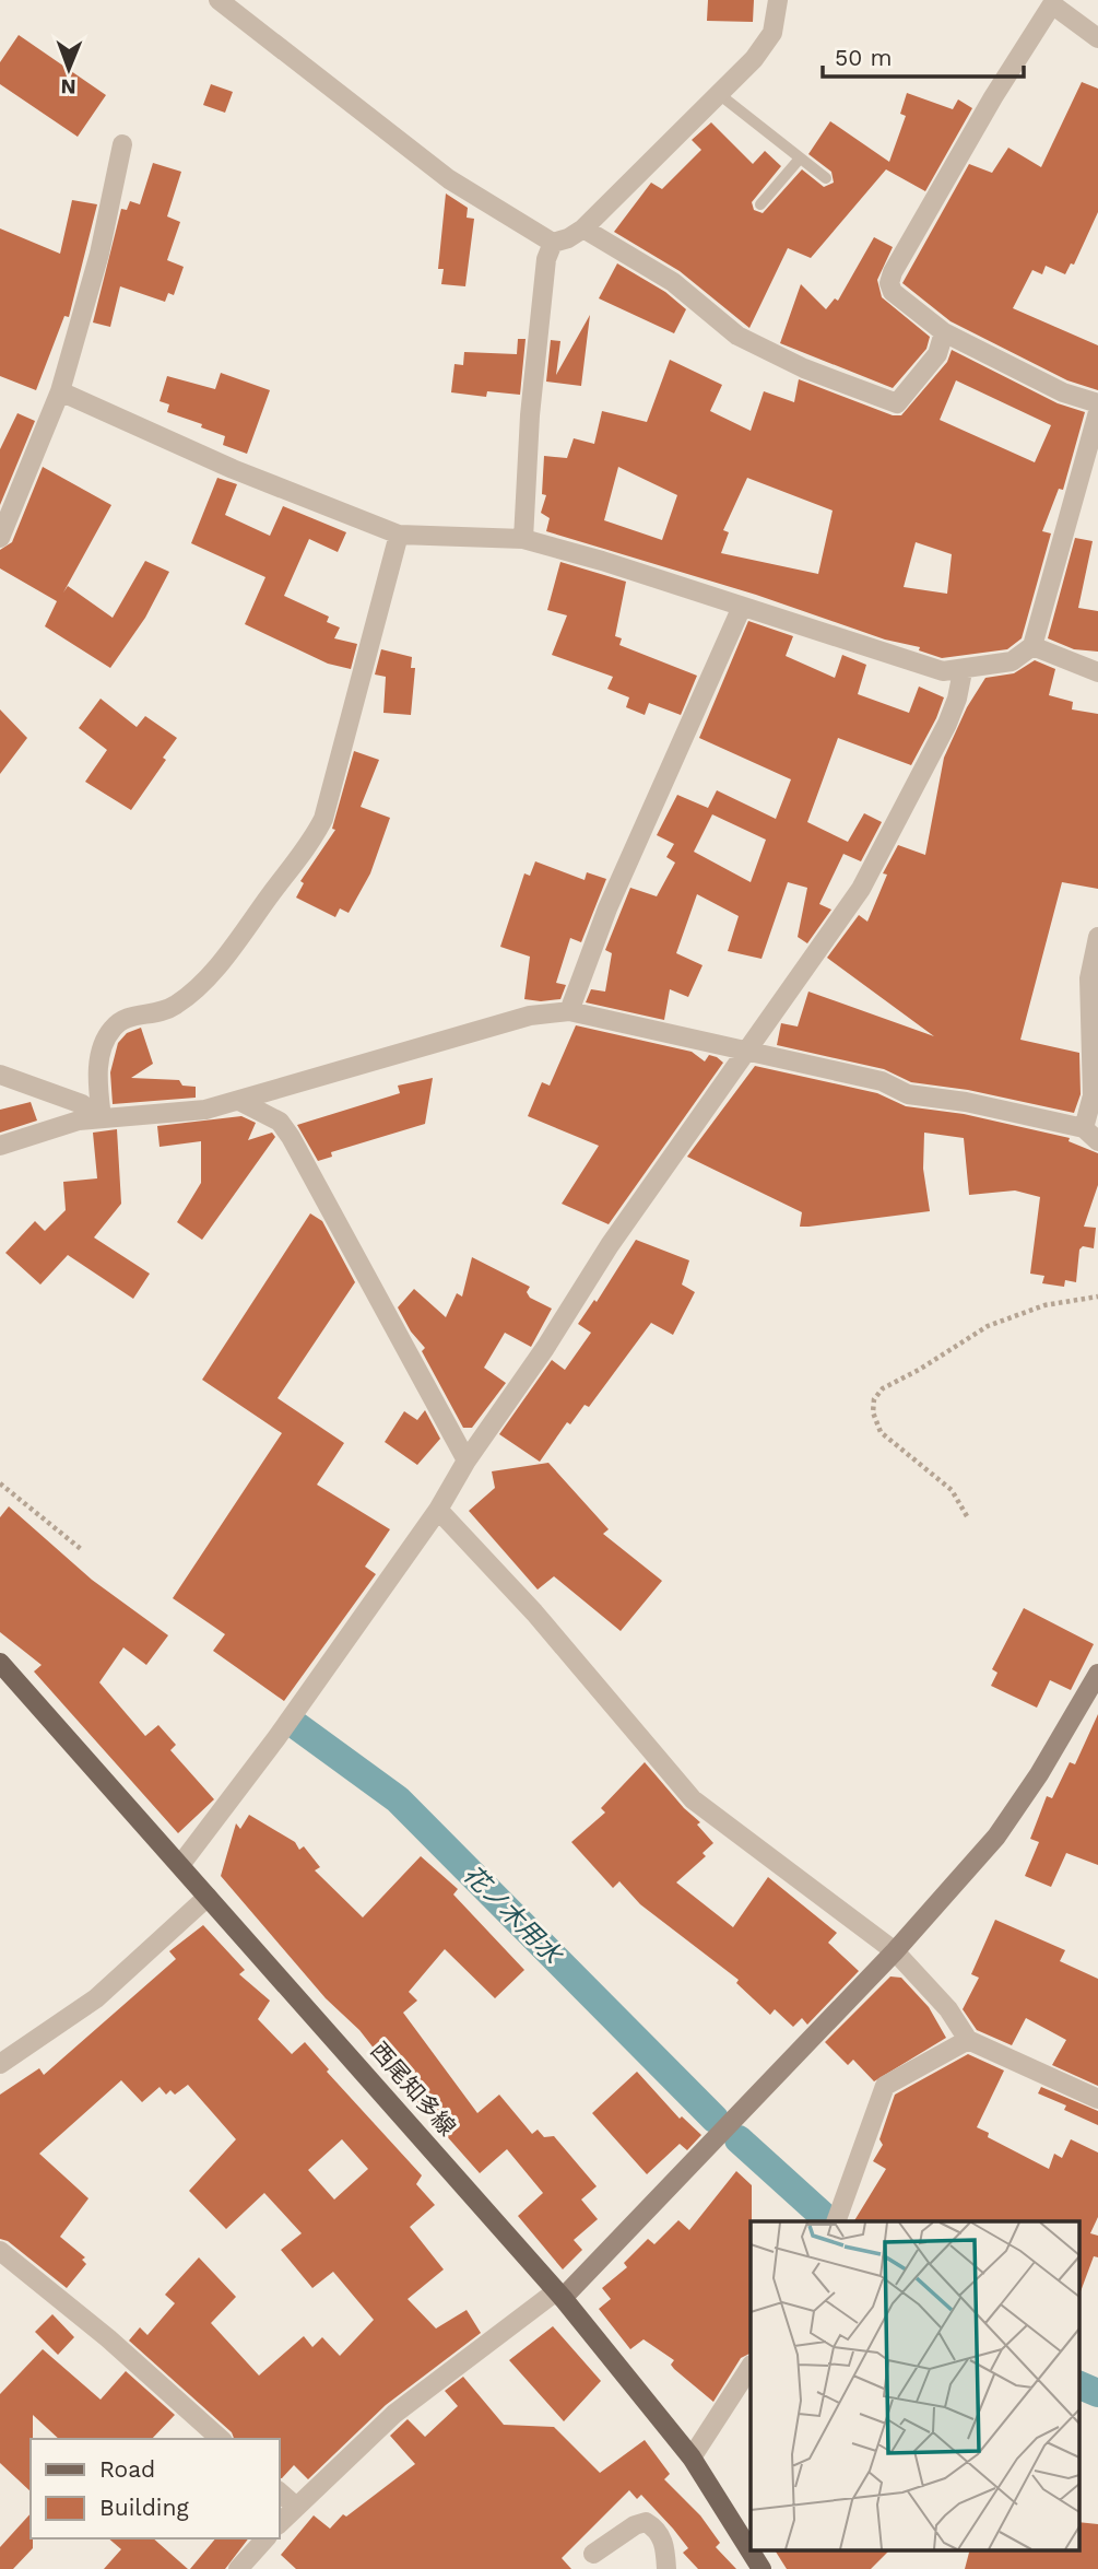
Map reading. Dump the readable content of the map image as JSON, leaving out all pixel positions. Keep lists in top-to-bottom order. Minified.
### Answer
{"streets":{"main road":["西尾知多線"]},"water":["花ノ木用水"],"legend":["Road","Building"],"scale_bar":"50 m","north":"bottom"}
